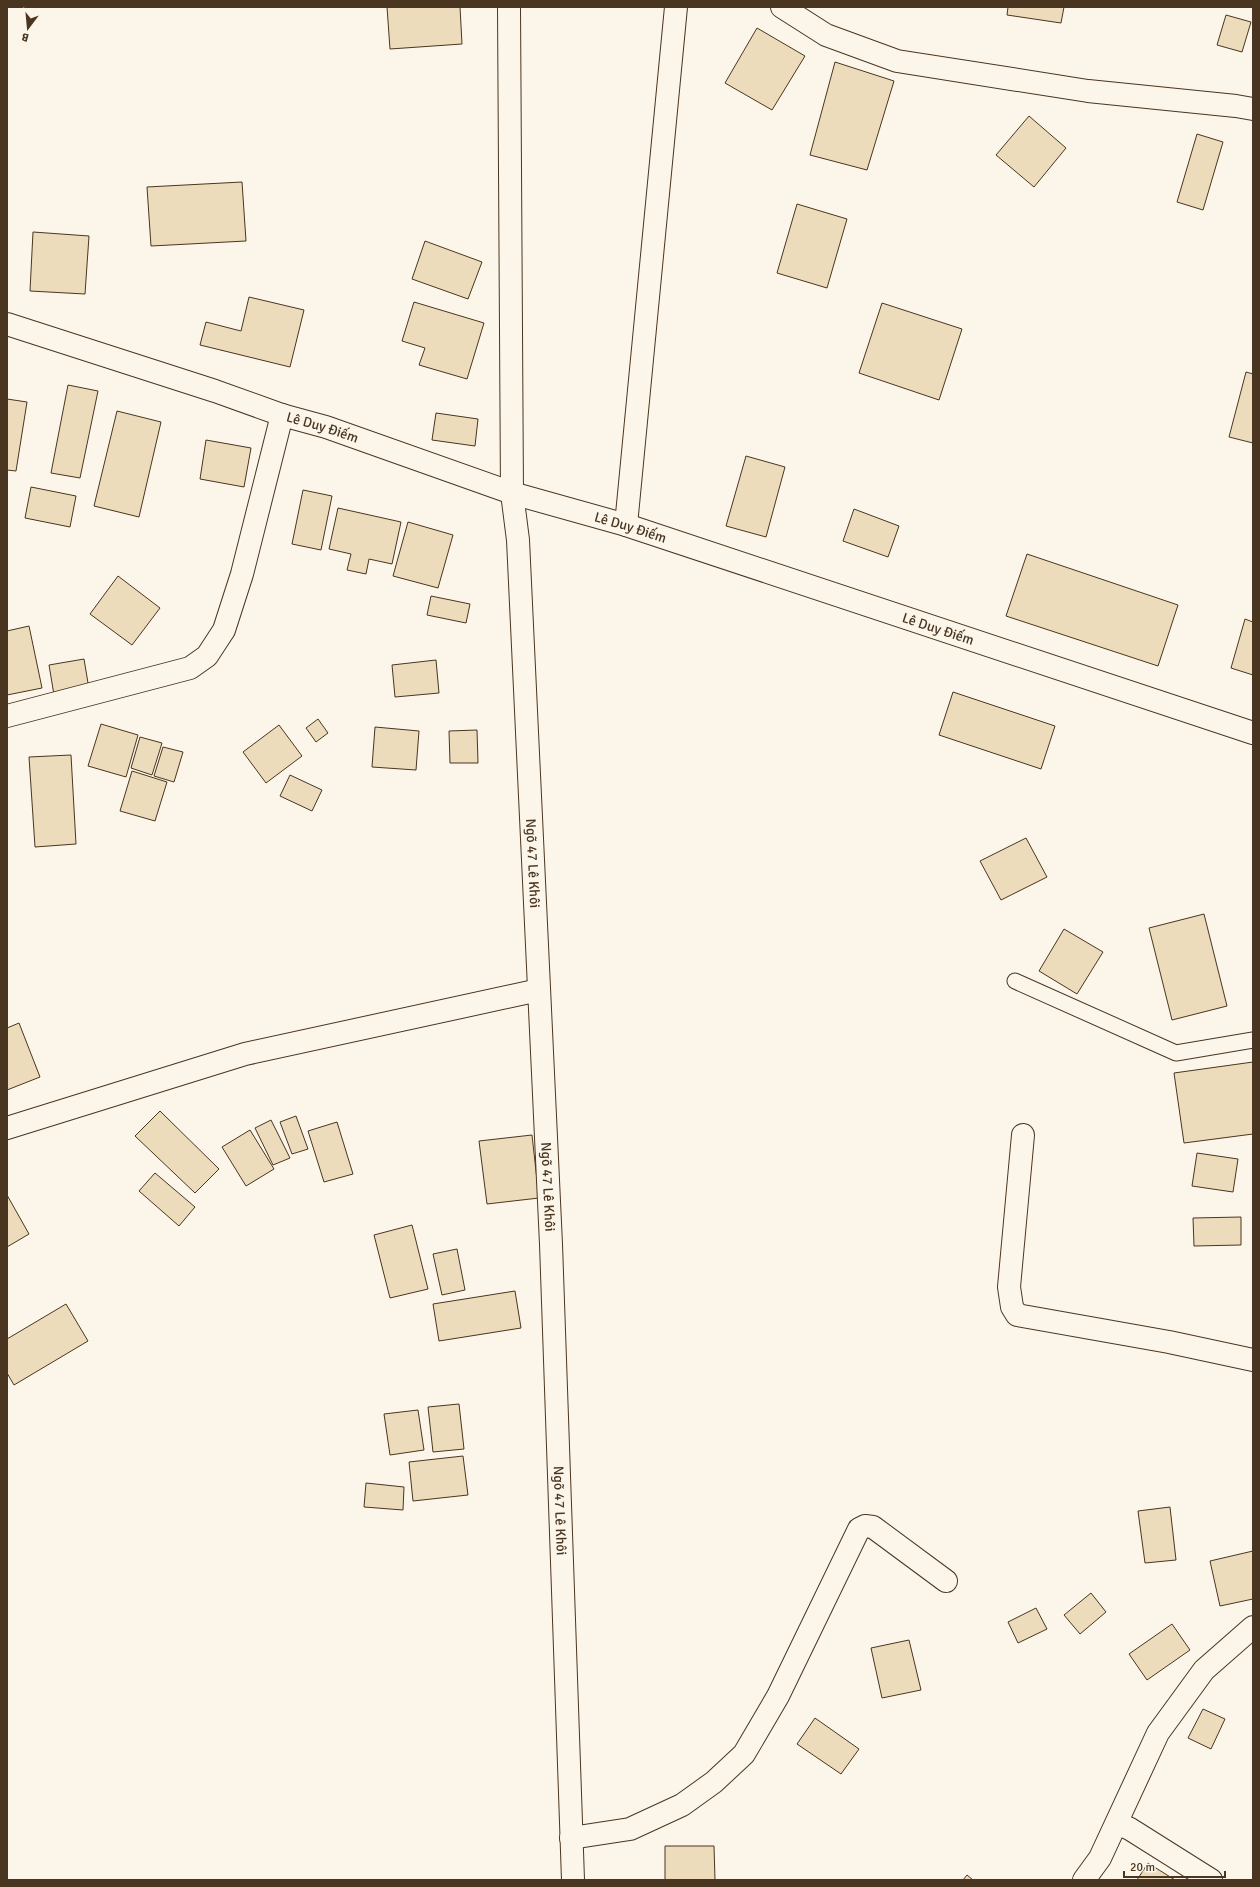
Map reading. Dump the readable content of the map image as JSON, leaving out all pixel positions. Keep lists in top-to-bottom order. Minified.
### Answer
{"streets":{"street":["Lê Duy Điếm","Ngõ 47 Lê Khôi"]},"crossings":[["Lê Duy Điếm","Ngõ 47 Lê Khôi"]],"scale_bar":"20 m","north":"bottom"}
